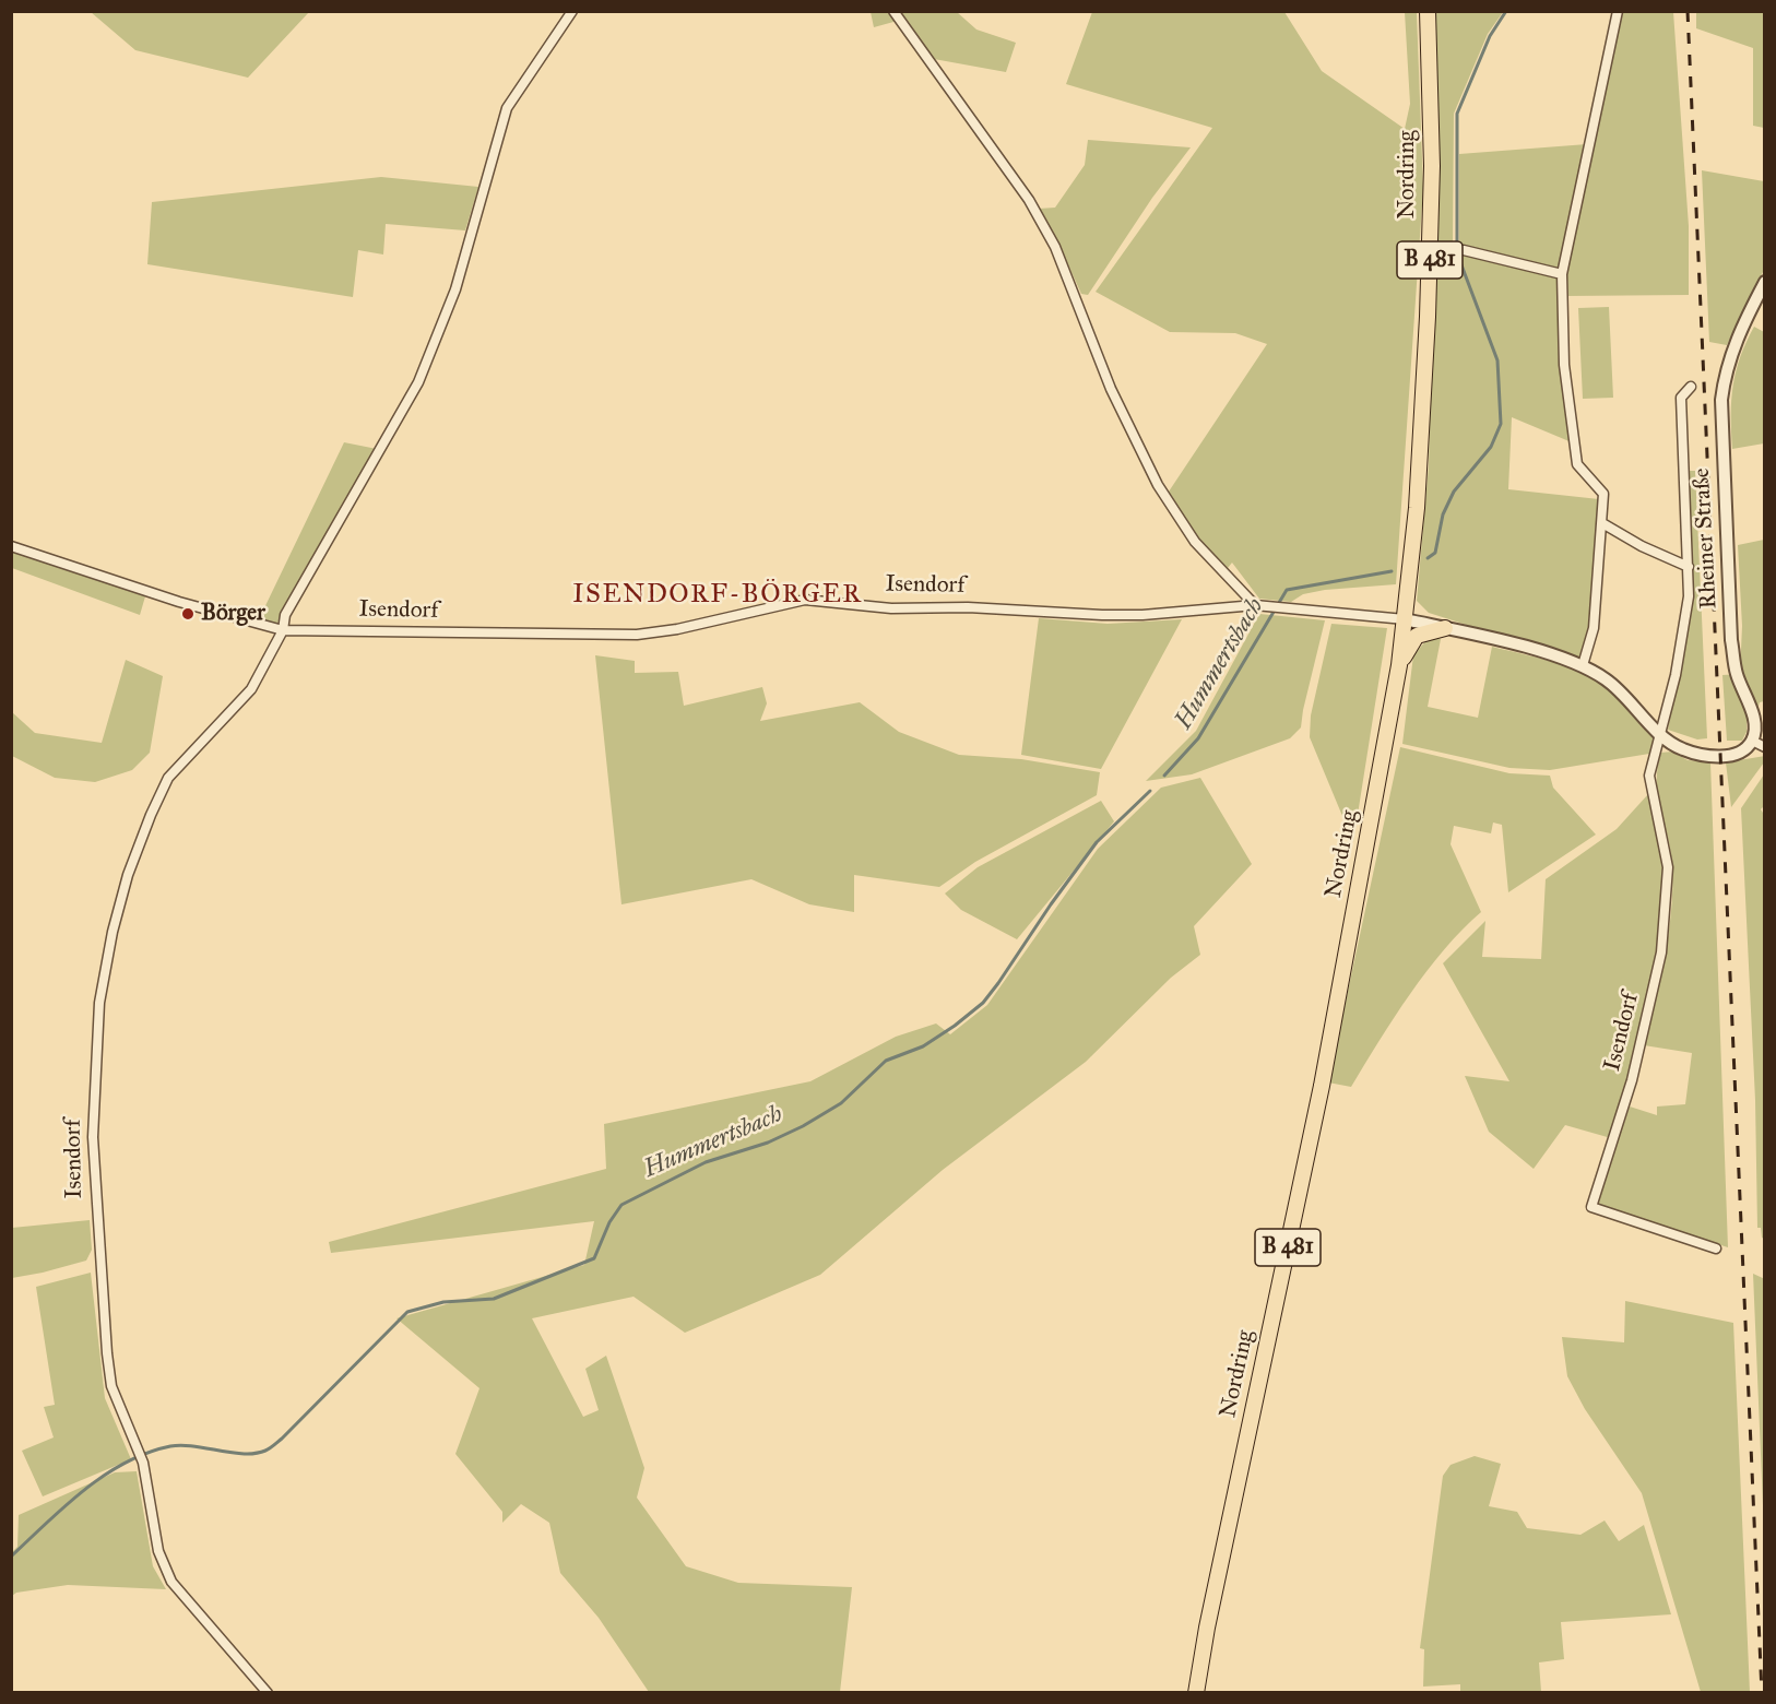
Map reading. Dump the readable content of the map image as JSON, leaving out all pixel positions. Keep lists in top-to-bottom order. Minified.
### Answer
{"streets":{"main road":["Nordring","B 481"],"street":["Rheiner Straße","Isendorf"]},"crossings":[["Nordring","Isendorf"],["Rheiner Straße","Isendorf"]],"districts":["ISENDORF-BÖRGER"],"water":["Hummertsbach"],"places":["Börger"]}
